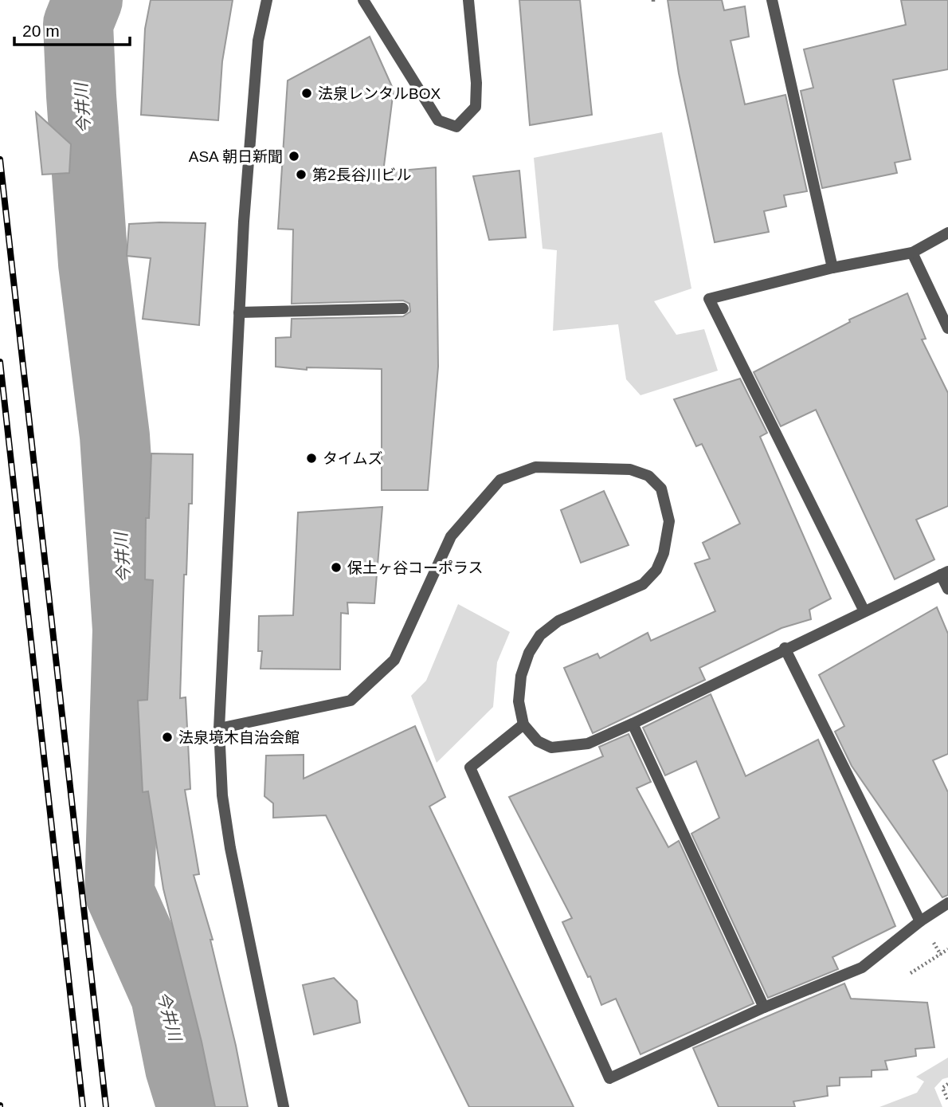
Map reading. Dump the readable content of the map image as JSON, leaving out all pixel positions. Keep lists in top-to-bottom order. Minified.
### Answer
{"water":["今井川"],"places":["法泉レンタルBOX","ASA 朝日新聞","第2長谷川ビル","タイムズ","保土ヶ谷コーポラス","法泉境木自治会館"],"scale_bar":"20 m"}
